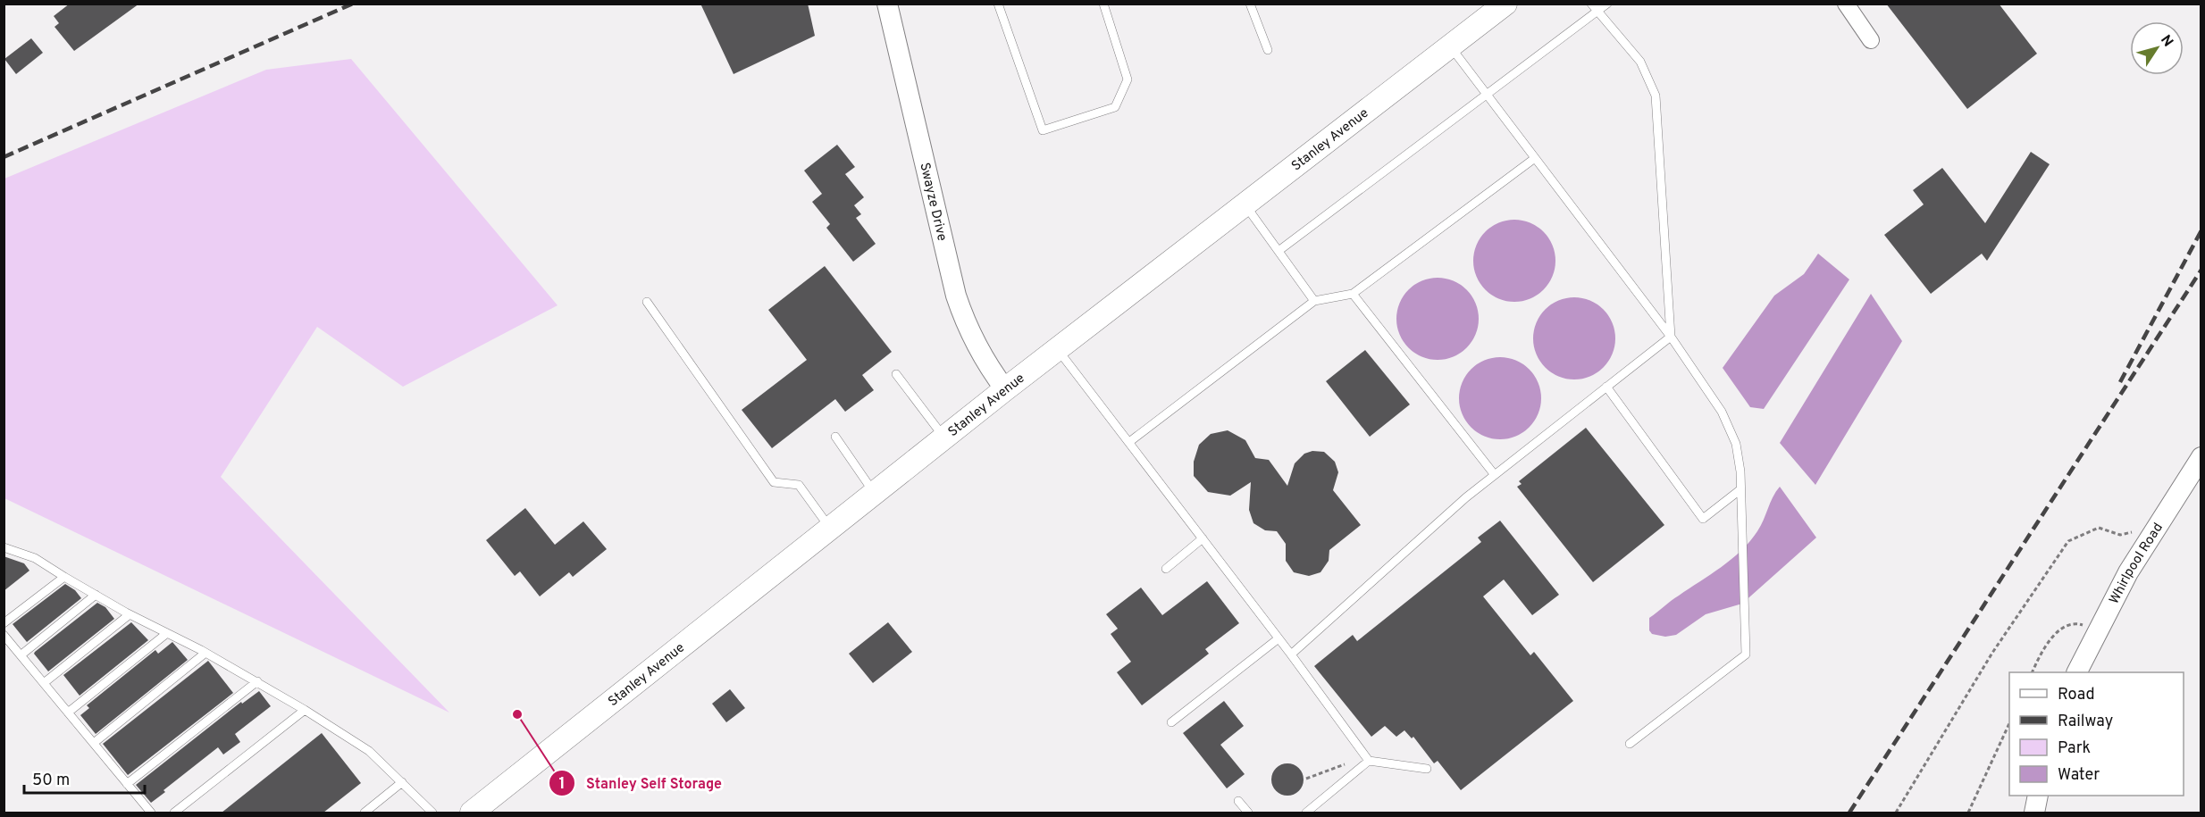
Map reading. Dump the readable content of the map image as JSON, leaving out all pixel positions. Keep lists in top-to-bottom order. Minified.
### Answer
{"streets":{"main road":["Stanley Avenue"],"street":["Swayze Drive","Whirlpool Road"]},"crossings":[["Stanley Avenue","Swayze Drive"]],"places":["Stanley Self Storage"],"legend":["Road","Railway","Park","Water"],"scale_bar":"50 m","north":"top right"}
